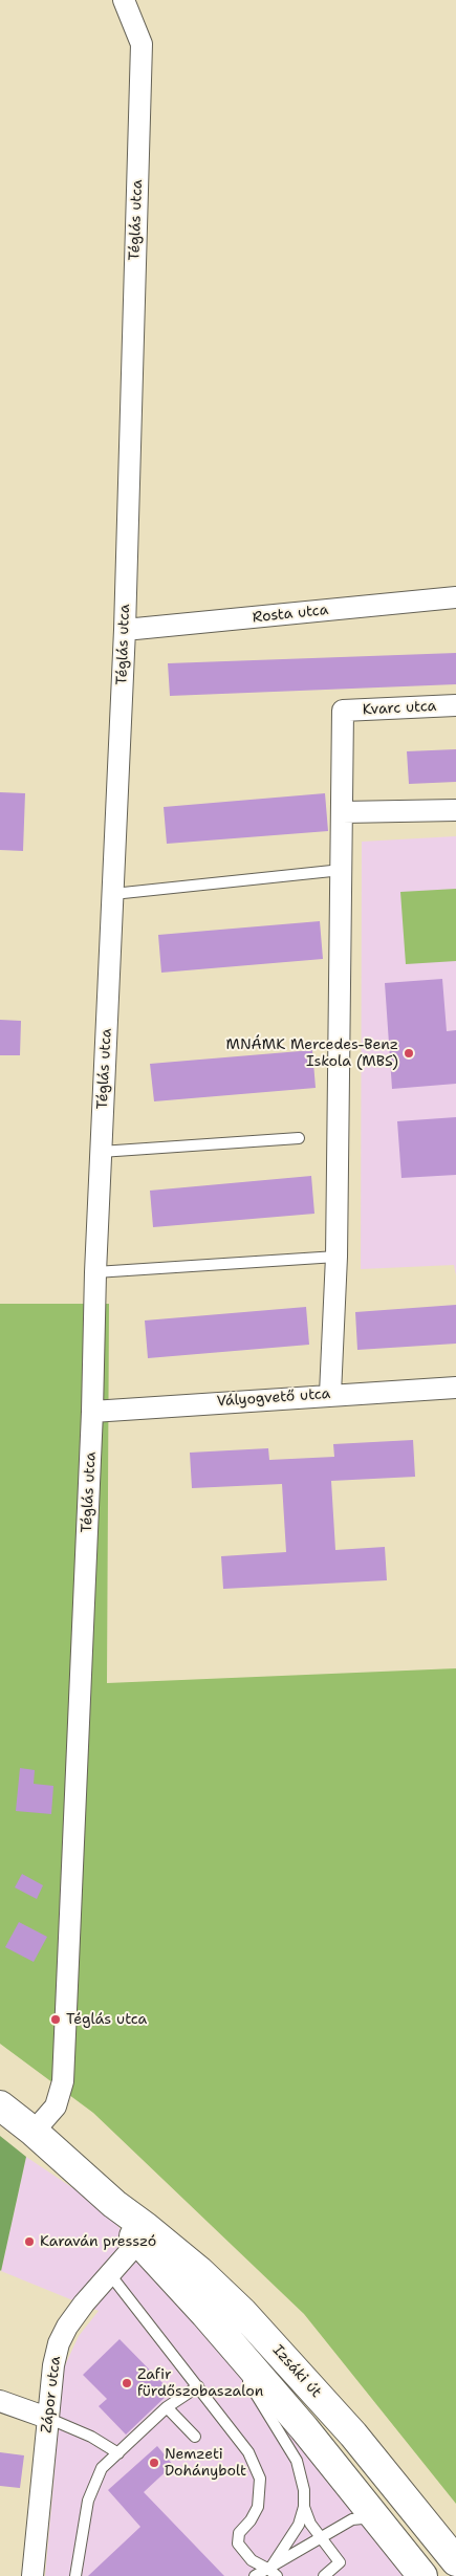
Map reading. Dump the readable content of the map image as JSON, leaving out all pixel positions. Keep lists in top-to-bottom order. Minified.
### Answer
{"streets":{"main road":["Izsáki út"],"street":["Téglás utca","Rosta utca","Kvarc utca","Vályogvető utca","Zápor utca"]},"crossings":[["Téglás utca","Rosta utca"],["Téglás utca","Vályogvető utca"],["Téglás utca","Izsáki út"],["Izsáki út","Zápor utca"]],"places":["MNÁMK Mercedes-Benz Iskola (MBS)","Téglás utca","Karaván presszó","Zafir fürdőszobaszalon","Nemzeti Dohánybolt"]}
